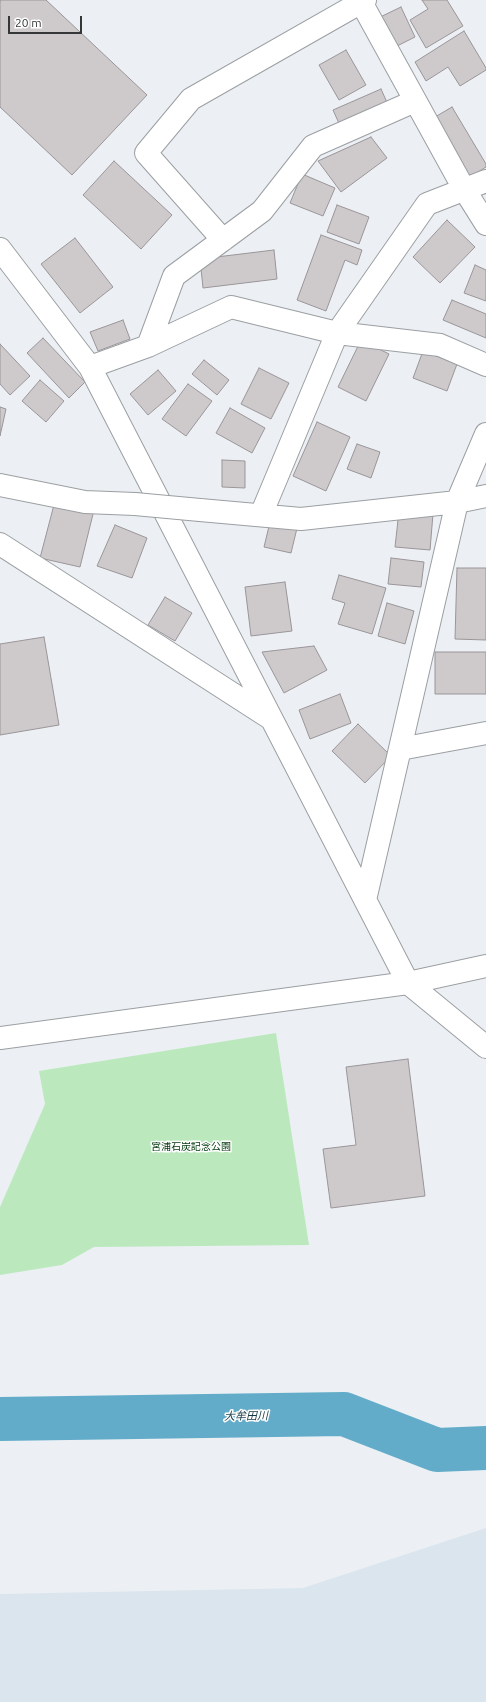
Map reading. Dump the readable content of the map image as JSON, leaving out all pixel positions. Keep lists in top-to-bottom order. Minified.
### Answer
{"water":["大牟田川"],"parks":["宮浦石炭記念公園"],"scale_bar":"20 m"}
